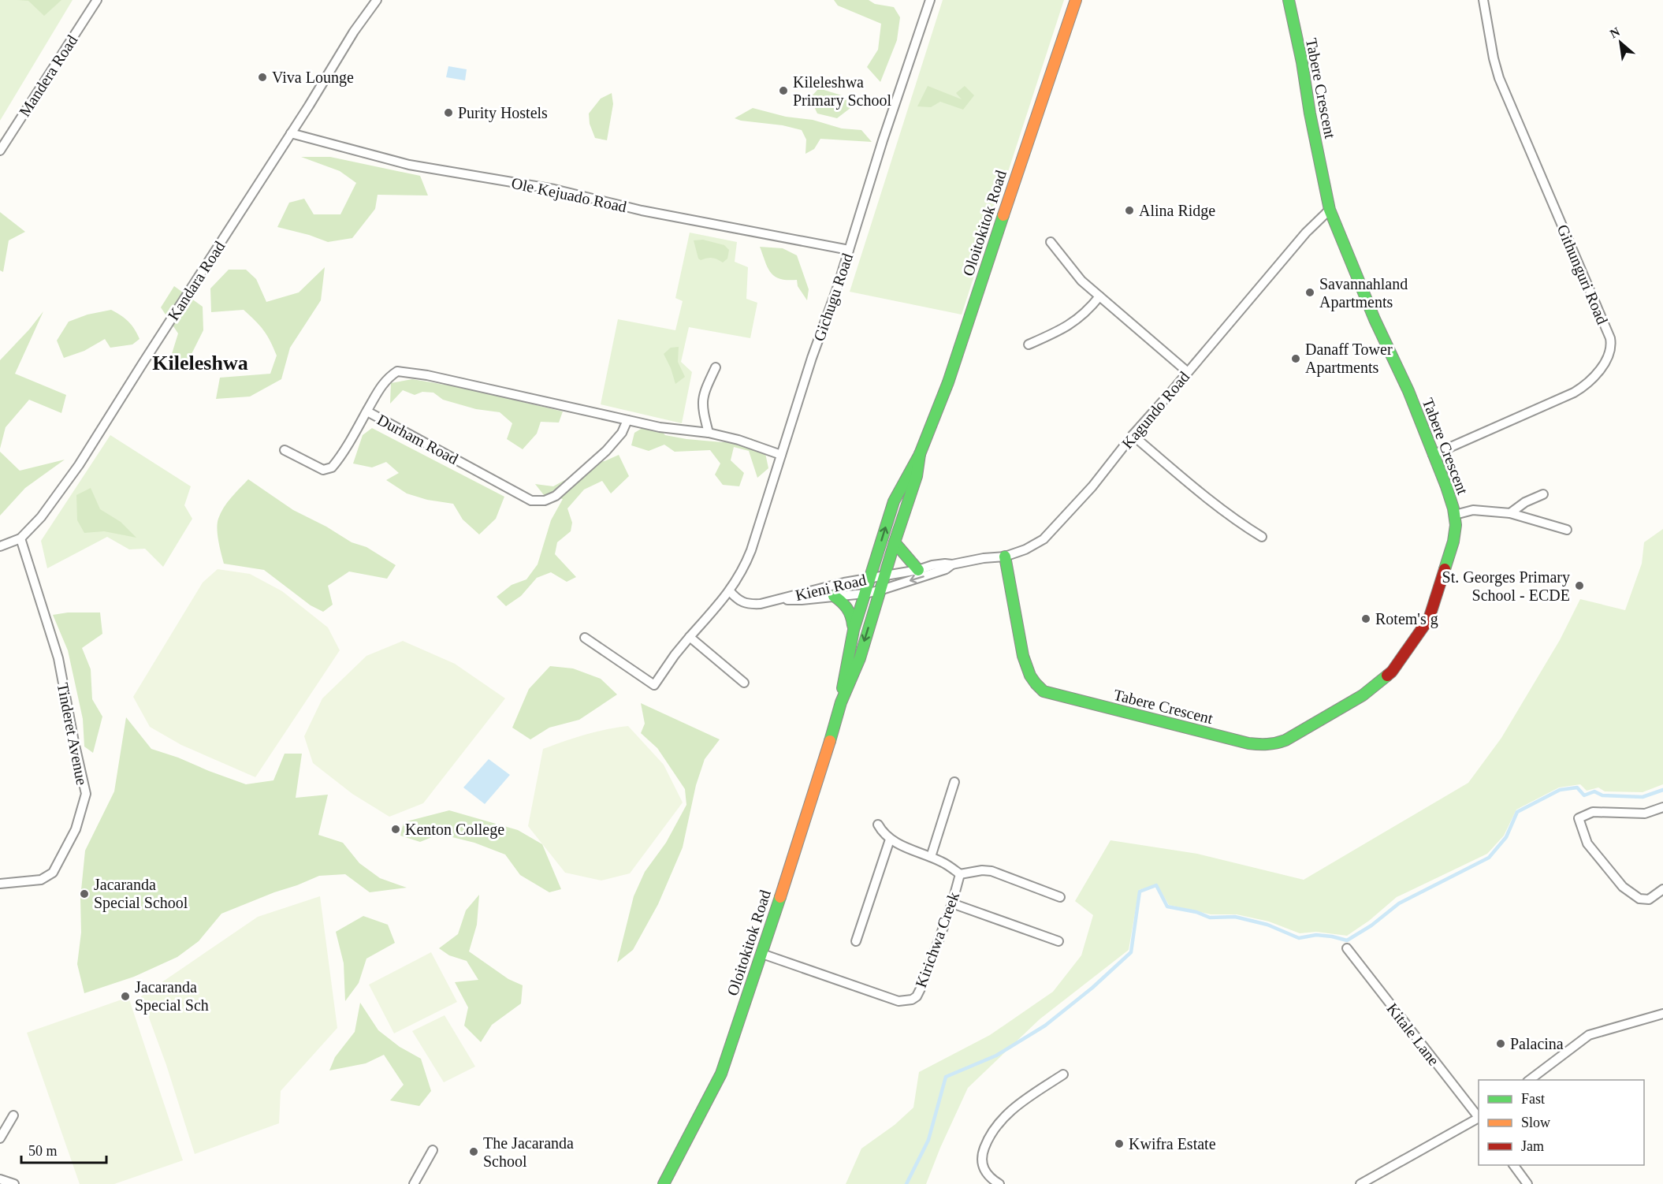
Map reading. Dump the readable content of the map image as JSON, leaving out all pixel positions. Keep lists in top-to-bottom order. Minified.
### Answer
{"streets":{"main road":["Tabere Crescent","Oloitokitok Road"],"street":["Mandera Road","Ole Kejuado Road","Githunguri Road","Kandara Road","Gichugu Road","Kagundo Road","Durham Road","Kieni Road","Tinderet Avenue","Kirichwa Creek","Kitale Lane"]},"crossings":[["Tabere Crescent","Githunguri Road"],["Tabere Crescent","Kagundo Road"],["Ole Kejuado Road","Kandara Road"],["Ole Kejuado Road","Gichugu Road"],["Oloitokitok Road","Kagundo Road"],["Oloitokitok Road","Kieni Road"],["Oloitokitok Road","Kirichwa Creek"],["Kandara Road","Tinderet Avenue"],["Gichugu Road","Durham Road"],["Gichugu Road","Kieni Road"],["Kagundo Road","Kieni Road"]],"districts":["Kileleshwa"],"places":["Viva Lounge","Kileleshwa Primary School","Purity Hostels","Alina Ridge","Savannahland Apartments","Danaff Tower Apartments","St. Georges Primary School - ECDE","Rotem's g","Kenton College","Jacaranda Special School","Jacaranda Special Sch","Palacina","Kwifra Estate","The Jacaranda School"],"legend":["Fast","Slow","Jam"],"scale_bar":"50 m","north":"top left"}
